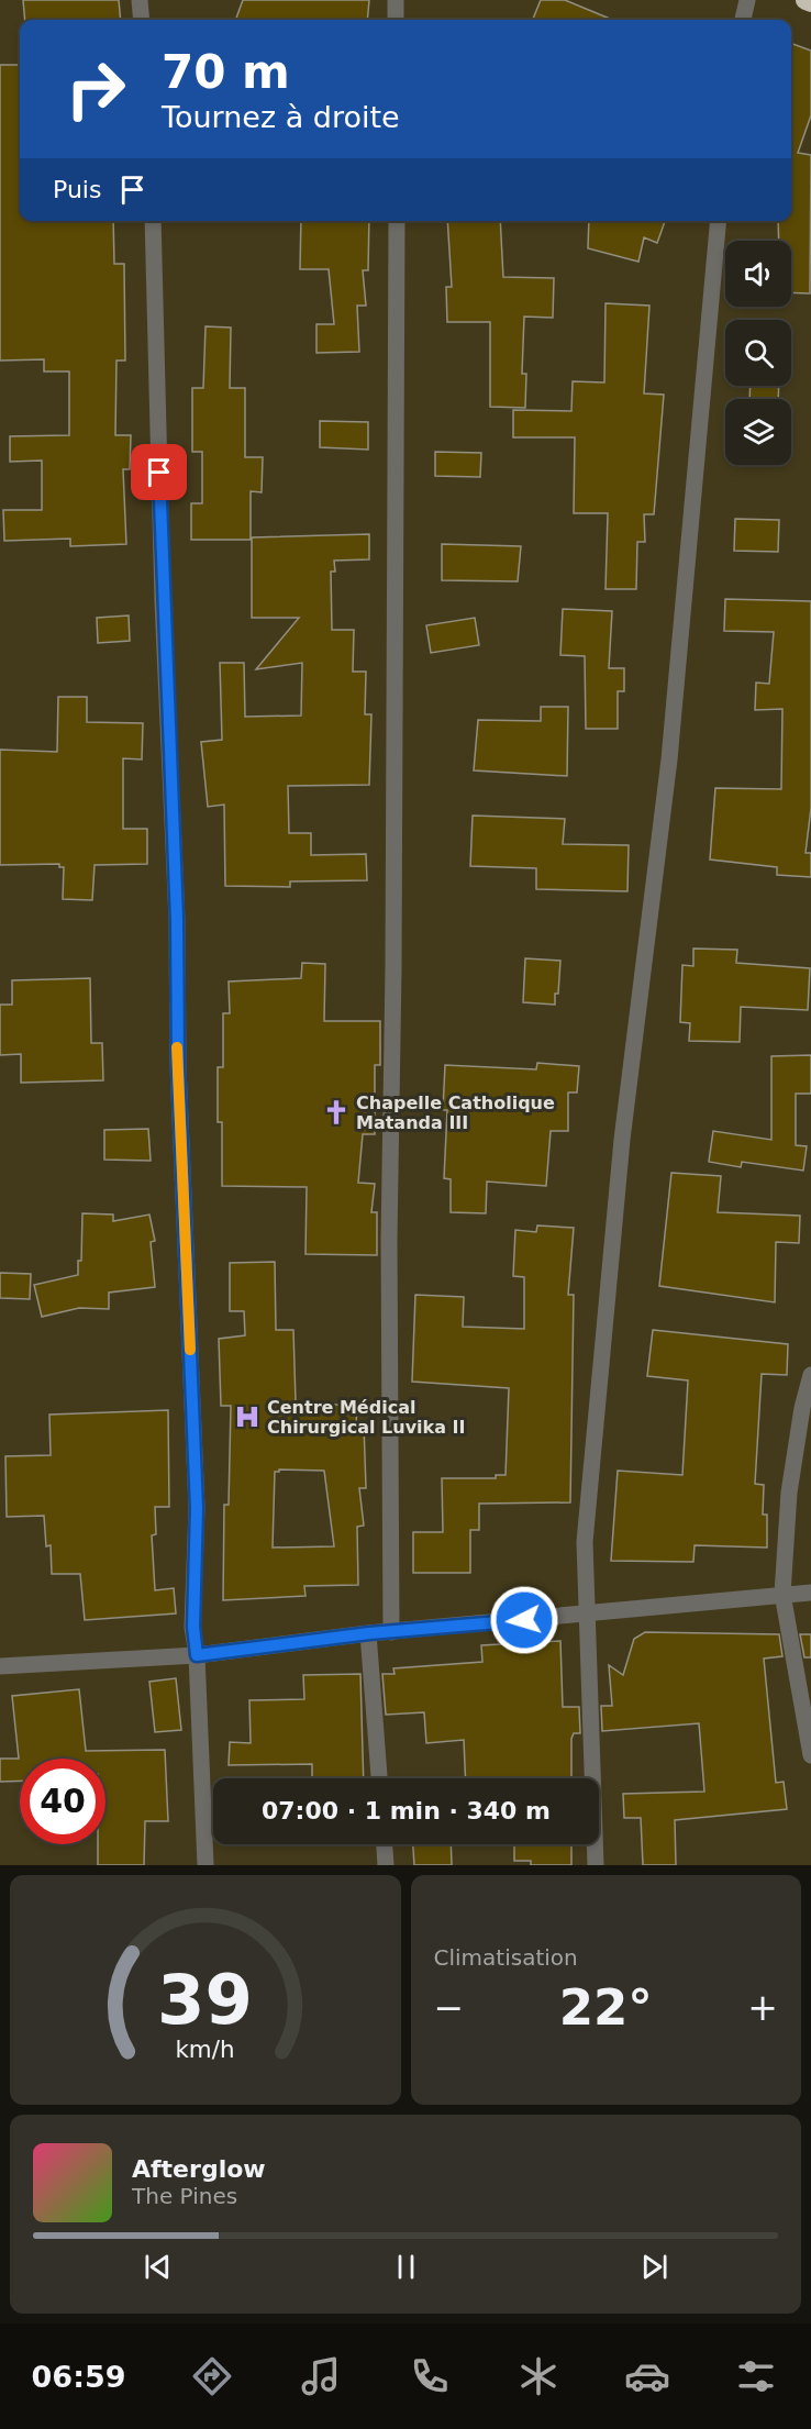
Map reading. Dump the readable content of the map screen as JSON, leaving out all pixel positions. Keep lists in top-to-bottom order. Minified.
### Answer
{"places":{"church":["Chapelle Catholique Matanda III"],"hospital":["Centre Médical Chirurgical Luvika II"]},"page":{"turn":["70 m","Tournez à droite"],"then":"Puis","limit":"40","trip":"07:00 · 1 min · 340 m","tile":"Climatisation","heat":["−","22°","+"],"song":["Afterglow","The Pines"],"tabs":"06:59","gauge":["39","km/h"]}}
